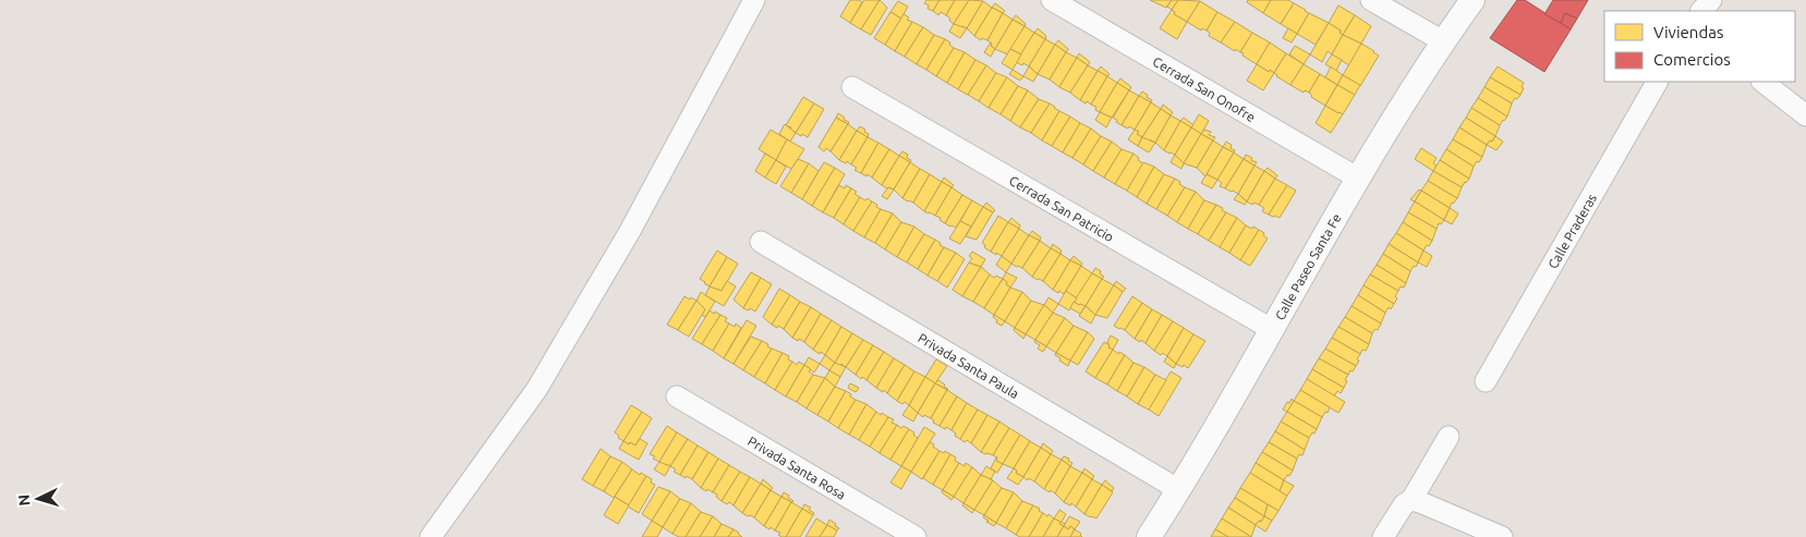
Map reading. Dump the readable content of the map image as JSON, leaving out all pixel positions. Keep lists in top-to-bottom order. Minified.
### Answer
{"streets":{"street":["Cerrada San Onofre","Cerrada San Patricio","Calle Praderas","Calle Paseo Santa Fe","Privada Santa Paula","Privada Santa Rosa"]},"crossings":[["Cerrada San Onofre","Calle Paseo Santa Fe"],["Cerrada San Patricio","Calle Paseo Santa Fe"],["Calle Paseo Santa Fe","Privada Santa Paula"]],"legend":["Viviendas","Comercios"],"north":"left"}
